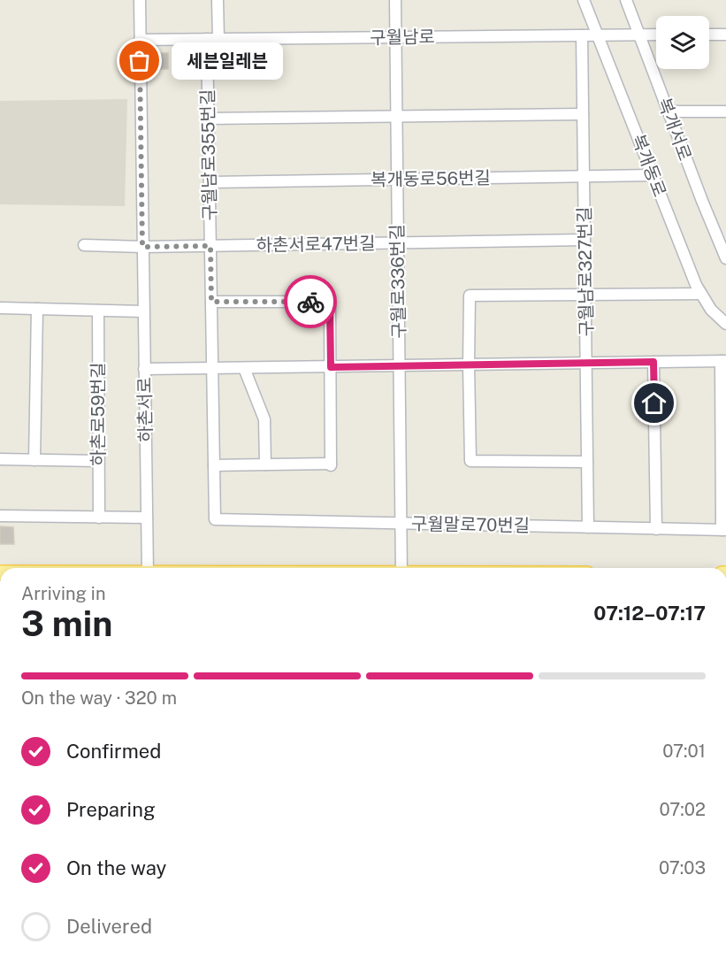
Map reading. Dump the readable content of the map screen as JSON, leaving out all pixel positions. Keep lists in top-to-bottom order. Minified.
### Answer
{"streets":{"street":["구월남로","복개서로","구월남로355번길","복개동로","복개동로56번길","하촌서로47번길","구월남로327번길","구월로336번길","하촌서로","하촌로59번길","구월말로70번길"]},"crossings":[["구월남로","복개서로"],["구월남로","구월남로355번길"],["구월남로","복개동로"],["구월남로","구월남로327번길"],["구월남로","구월로336번길"],["구월남로","하촌서로"],["구월남로355번길","복개동로56번길"],["구월남로355번길","하촌서로47번길"],["구월남로355번길","구월말로70번길"],["복개동로","복개동로56번길"],["복개동로56번길","구월남로327번길"],["복개동로56번길","구월로336번길"],["하촌서로47번길","구월남로327번길"],["하촌서로47번길","구월로336번길"],["하촌서로47번길","하촌서로"],["구월남로327번길","구월말로70번길"],["구월로336번길","구월말로70번길"]],"places":["세븐일레븐"],"page":{"bubble":"세븐일레븐","heading":["3 min","Arriving in","07:12–07:17"],"bar":"On the way · 320 m","list":[["Confirmed","07:01"],["Preparing","07:02"],["On the way","07:03"],"Delivered"]}}
